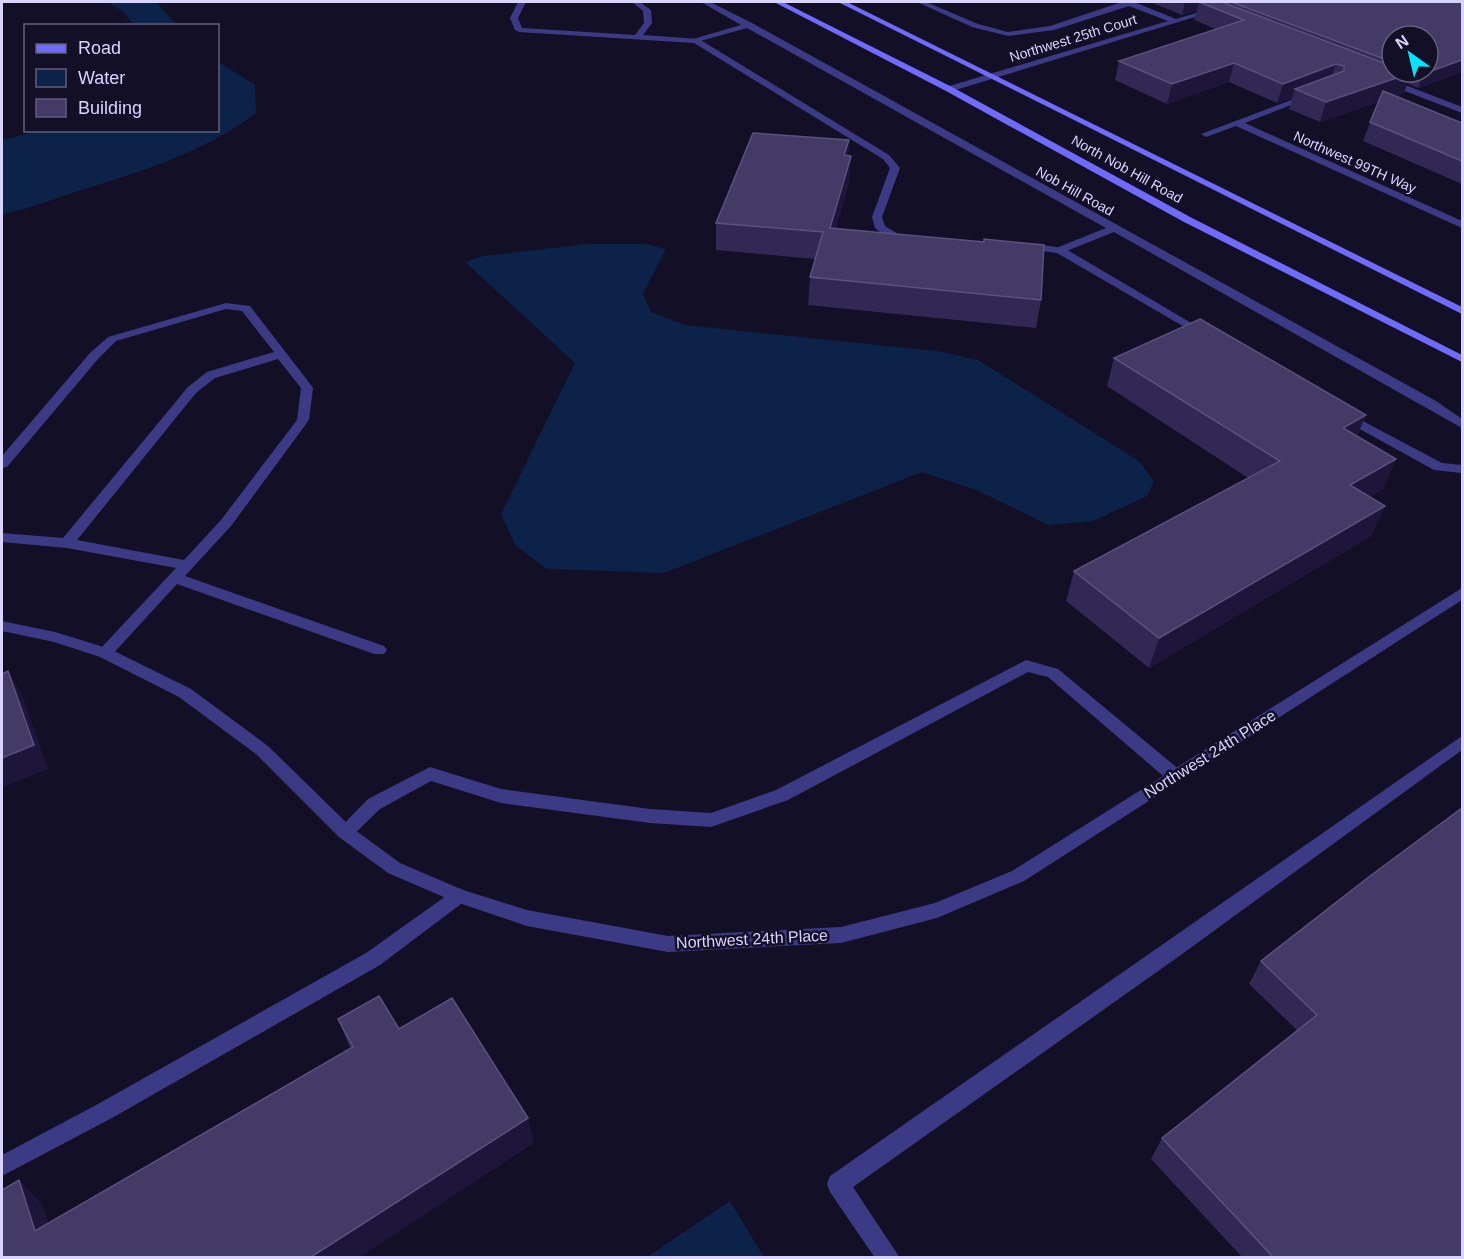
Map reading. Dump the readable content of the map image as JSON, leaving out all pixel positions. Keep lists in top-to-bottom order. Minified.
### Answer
{"streets":{"main road":["North Nob Hill Road"],"street":["Northwest 25th Court","Northwest 99TH Way","Nob Hill Road","Northwest 24th Place"]},"crossings":[["Northwest 25th Court","North Nob Hill Road"]],"legend":["Road","Water","Building"],"north":"top left"}
